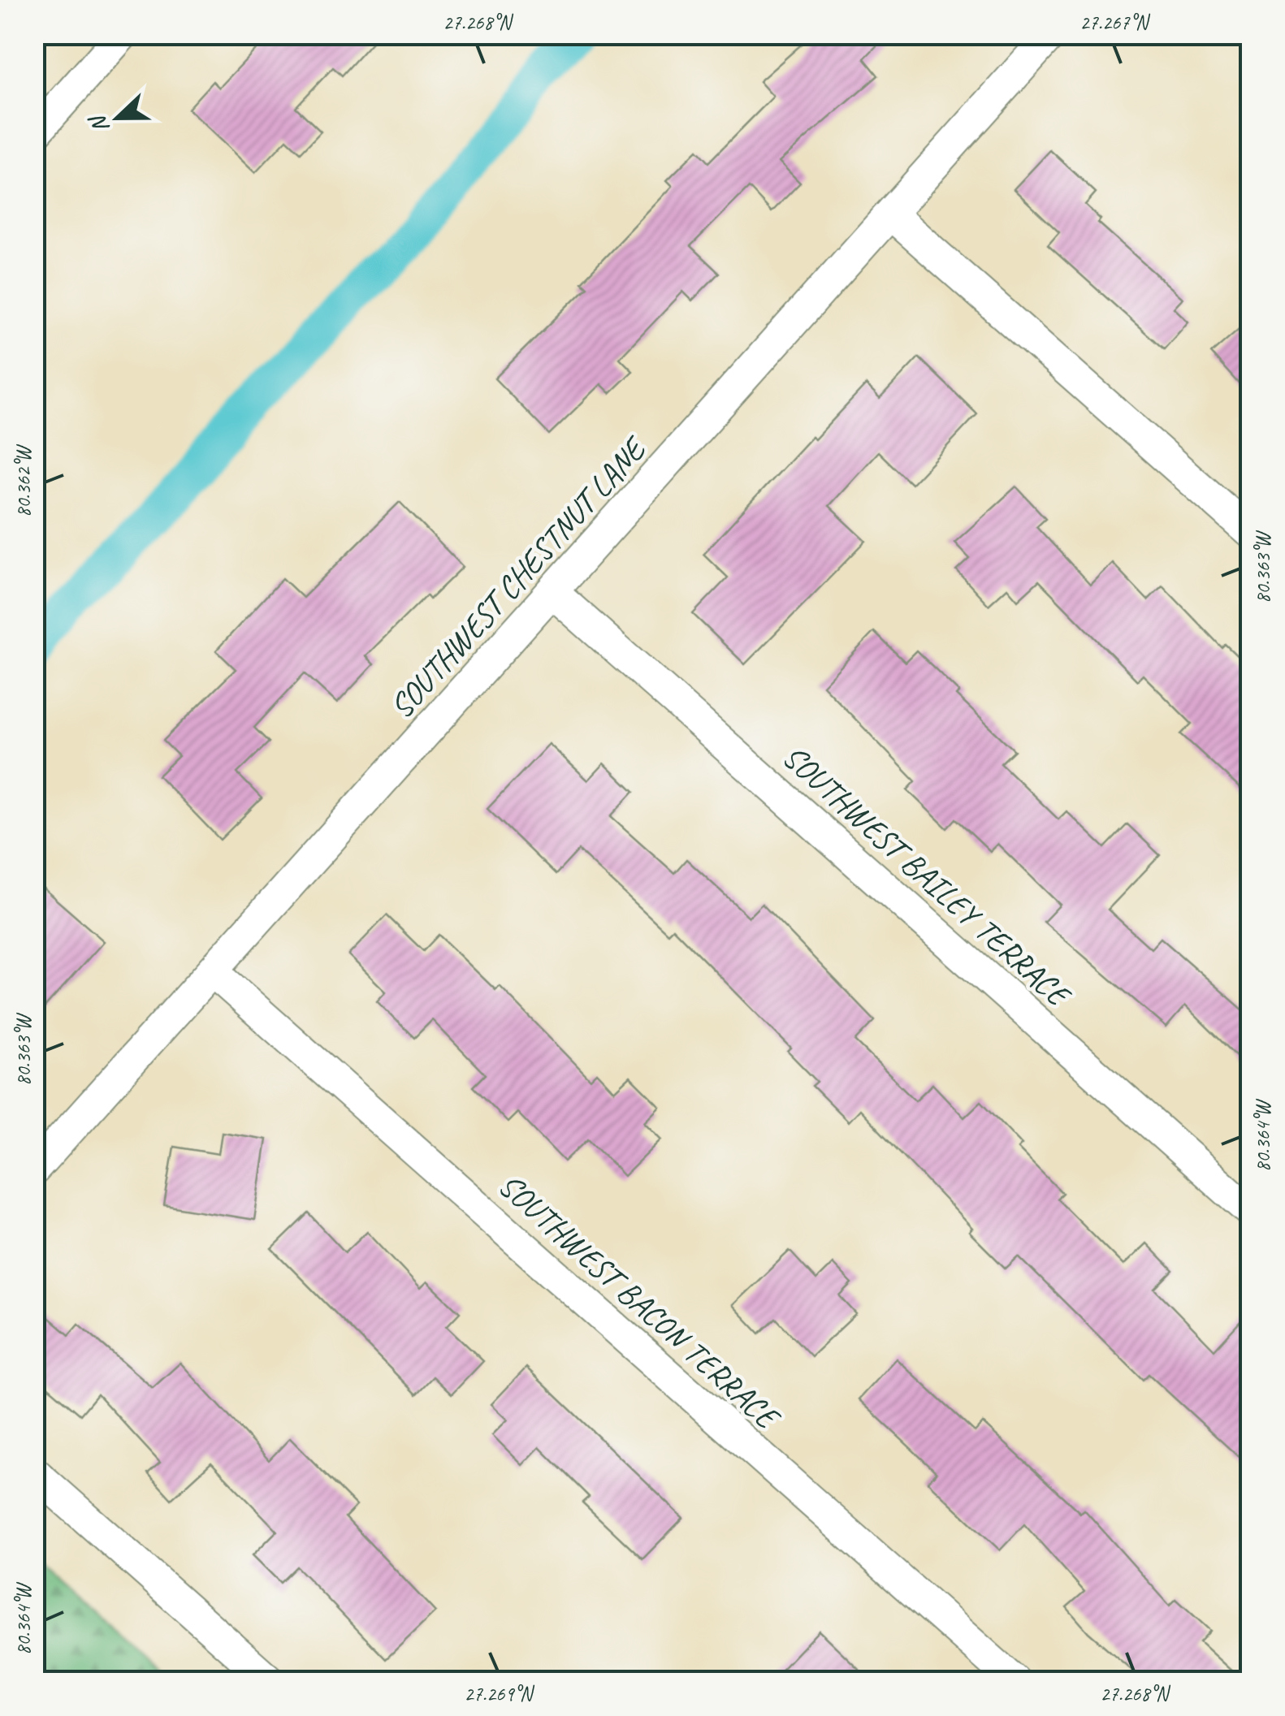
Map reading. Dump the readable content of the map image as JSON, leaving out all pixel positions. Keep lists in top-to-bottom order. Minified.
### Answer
{"streets":{"street":["SOUTHWEST CHESTNUT LANE","SOUTHWEST BAILEY TERRACE","SOUTHWEST BACON TERRACE"]},"crossings":[["SOUTHWEST CHESTNUT LANE","SOUTHWEST BAILEY TERRACE"],["SOUTHWEST CHESTNUT LANE","SOUTHWEST BACON TERRACE"]],"north":"left","coordinates":["27.268°N","27.267°N","80.362°W","80.363°W","80.364°W","27.269°N"]}
